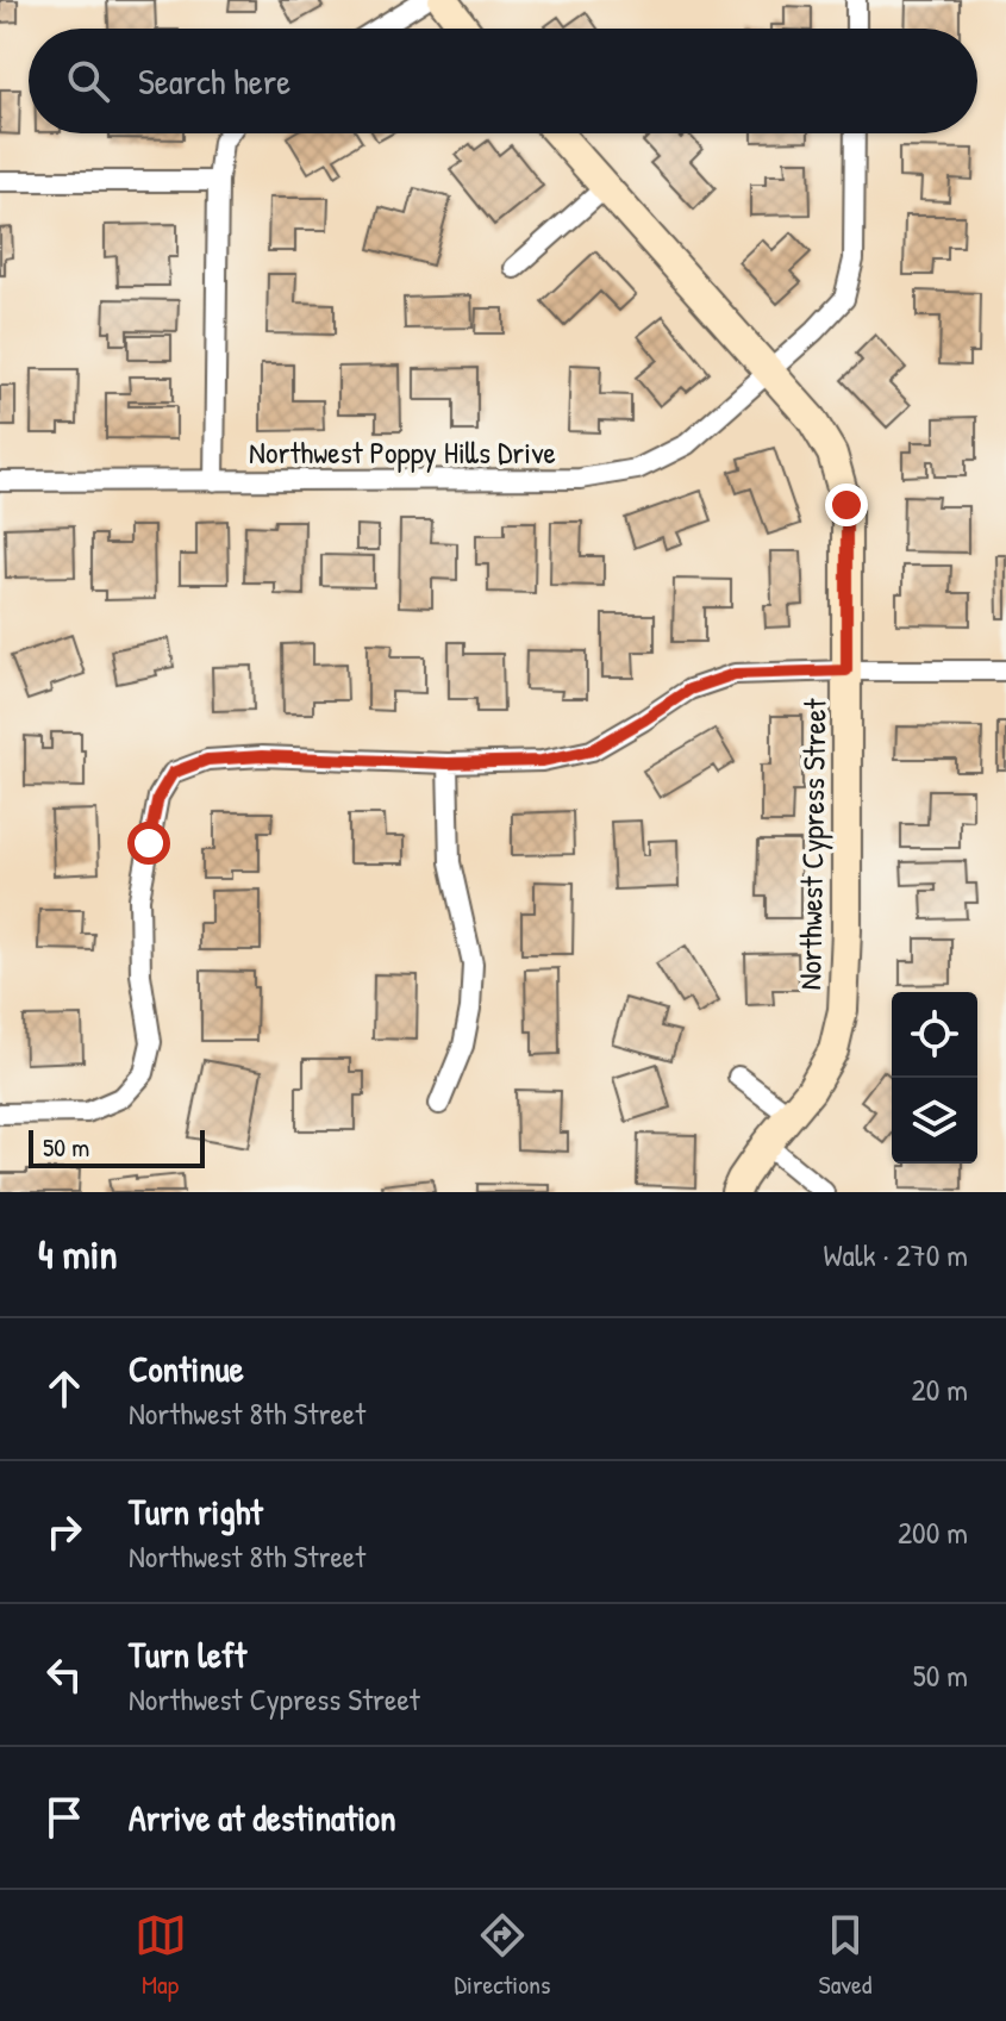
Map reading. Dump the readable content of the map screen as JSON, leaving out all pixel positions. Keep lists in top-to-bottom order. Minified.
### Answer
{"streets":{"street":["Northwest Poppy Hills Drive","Northwest Cypress Street"]},"crossings":[["Northwest Poppy Hills Drive","Northwest Cypress Street"]],"scale_bar":"50 m","page":{"search":"Search here","scale":"50 m","heading":["4 min","Walk · 270 m"],"list":[["Continue","Northwest 8th Street","20 m"],["Turn right","Northwest 8th Street","200 m"],["Turn left","Northwest Cypress Street","50 m"],"Arrive at destination"],"nav":["Map","Directions","Saved"]}}
